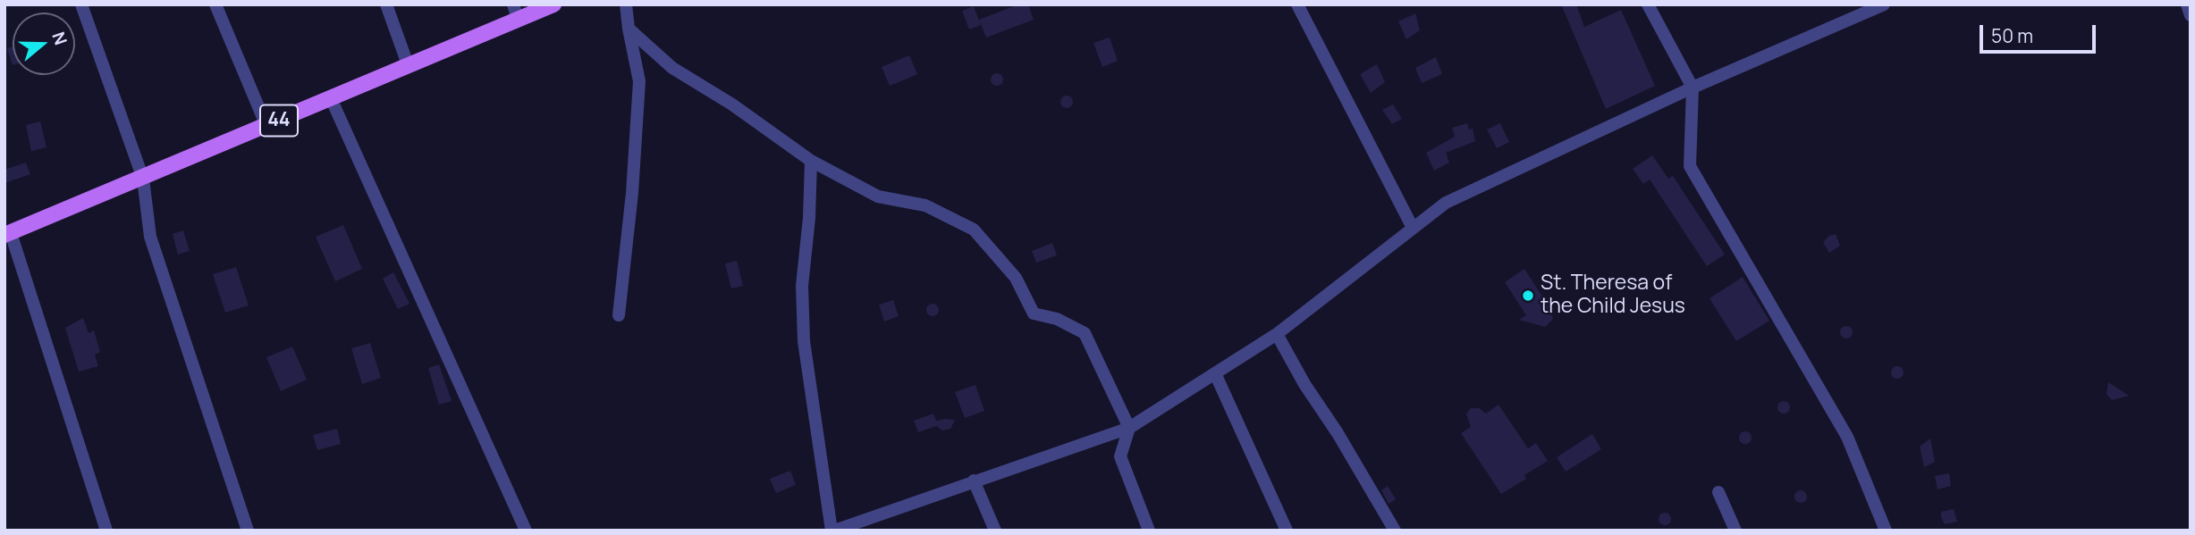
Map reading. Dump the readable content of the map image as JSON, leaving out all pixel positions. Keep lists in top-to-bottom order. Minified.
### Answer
{"streets":{"main road":["44"]},"places":["St. Theresa of the Child Jesus"],"scale_bar":"50 m","north":"right"}
